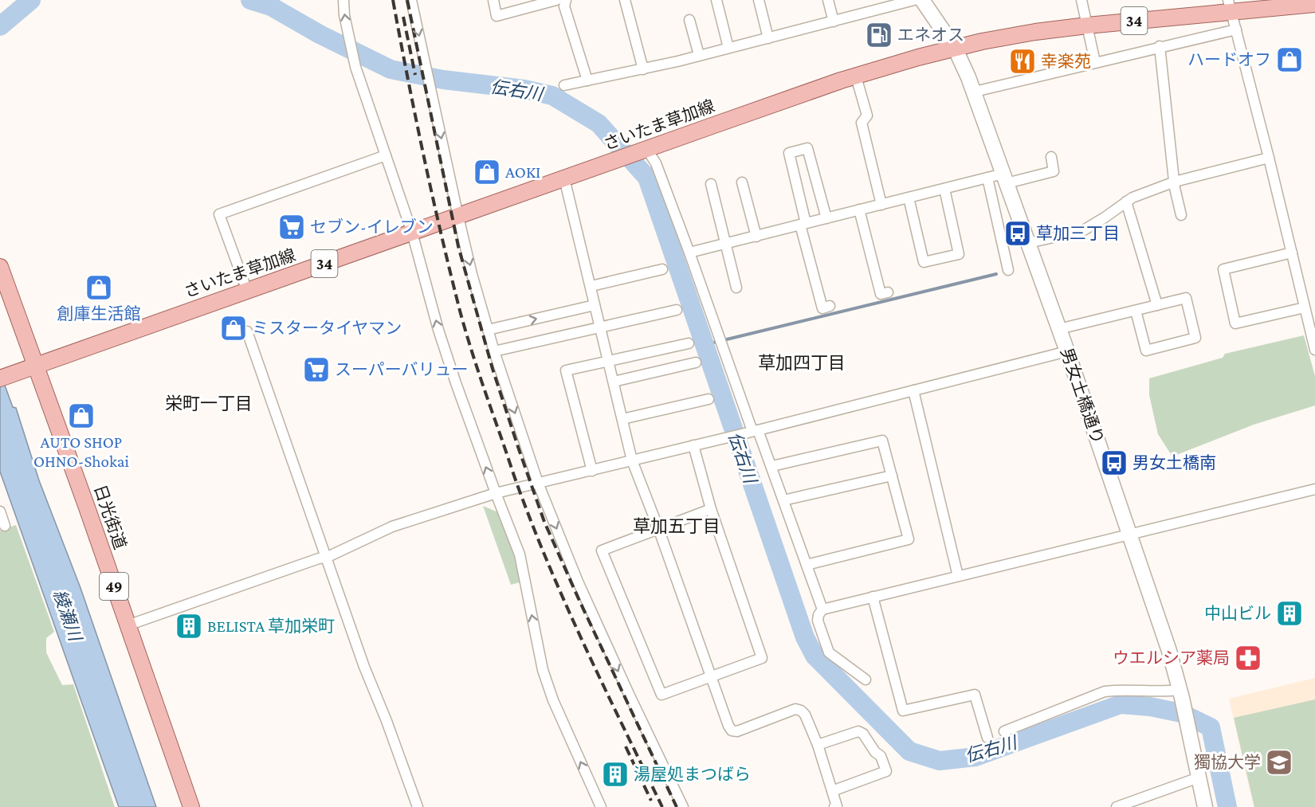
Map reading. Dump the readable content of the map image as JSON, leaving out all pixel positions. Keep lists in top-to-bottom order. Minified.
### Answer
{"streets":{"main road":["34","さいたま草加線","日光街道","49"],"street":["男女土橋通り"]},"crossings":[["さいたま草加線","男女土橋通り"],["さいたま草加線","日光街道"]],"districts":["草加四丁目","栄町一丁目","草加五丁目"],"water":["伝右川","綾瀬川"],"places":{"fuel station":["エネオス"],"shop":["ハードオフ","AOKI","創庫生活館","ミスタータイヤマン","AUTO SHOP OHNO-Shokai"],"restaurant":["幸楽苑"],"supermarket":["セブン-イレブン","スーパーバリュー"],"bus stop":["草加三丁目","男女土橋南"],"building":["中山ビル","BELISTA 草加栄町","湯屋処まつばら"],"pharmacy":["ウエルシア薬局"],"school or university":["獨協大学"]}}
